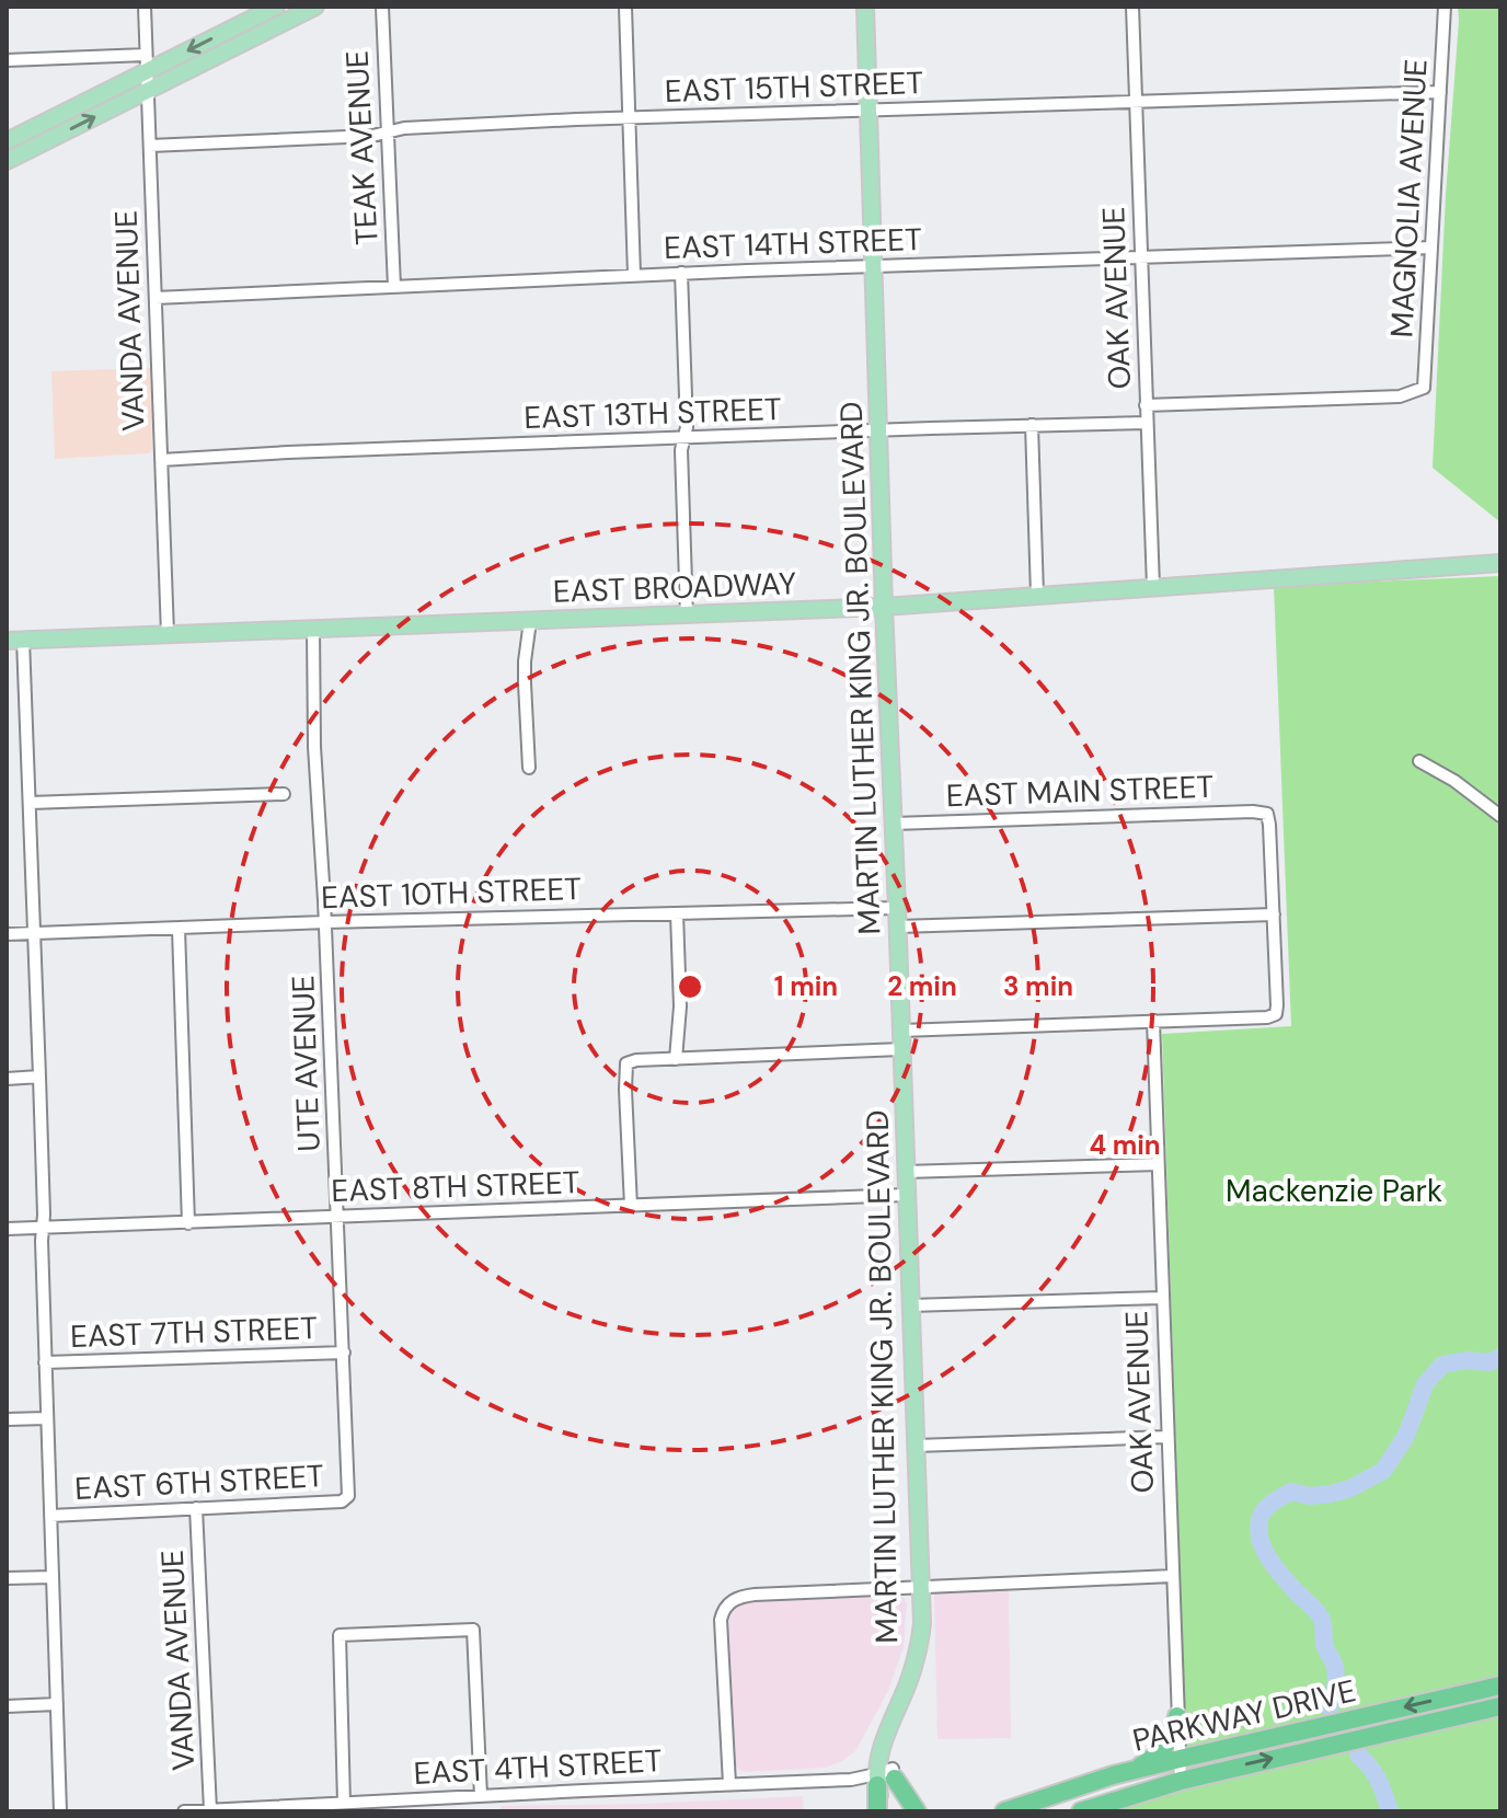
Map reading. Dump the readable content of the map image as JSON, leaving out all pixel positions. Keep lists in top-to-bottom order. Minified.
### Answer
{"streets":{"highway":["PARKWAY DRIVE"],"main road":["EAST BROADWAY","MARTIN LUTHER KING JR. BOULEVARD"],"street":["EAST 15TH STREET","TEAK AVENUE","MAGNOLIA AVENUE","EAST 14TH STREET","OAK AVENUE","VANDA AVENUE","EAST 13TH STREET","EAST MAIN STREET","EAST 10TH STREET","UTE AVENUE","EAST 8TH STREET","EAST 7TH STREET","EAST 6TH STREET","EAST 4TH STREET"]},"crossings":[["EAST 15TH STREET","TEAK AVENUE"],["EAST 15TH STREET","MAGNOLIA AVENUE"],["EAST 15TH STREET","OAK AVENUE"],["EAST 15TH STREET","VANDA AVENUE"],["EAST 15TH STREET","MARTIN LUTHER KING JR. BOULEVARD"],["TEAK AVENUE","EAST 14TH STREET"],["MAGNOLIA AVENUE","EAST 14TH STREET"],["MAGNOLIA AVENUE","OAK AVENUE"],["EAST 14TH STREET","OAK AVENUE"],["EAST 14TH STREET","VANDA AVENUE"],["EAST 14TH STREET","MARTIN LUTHER KING JR. BOULEVARD"],["OAK AVENUE","EAST 13TH STREET"],["OAK AVENUE","EAST BROADWAY"],["OAK AVENUE","PARKWAY DRIVE"],["VANDA AVENUE","EAST 13TH STREET"],["VANDA AVENUE","EAST BROADWAY"],["VANDA AVENUE","EAST 6TH STREET"],["VANDA AVENUE","EAST 4TH STREET"],["EAST 13TH STREET","MARTIN LUTHER KING JR. BOULEVARD"],["EAST BROADWAY","MARTIN LUTHER KING JR. BOULEVARD"],["EAST BROADWAY","UTE AVENUE"],["MARTIN LUTHER KING JR. BOULEVARD","EAST MAIN STREET"],["MARTIN LUTHER KING JR. BOULEVARD","EAST 10TH STREET"],["MARTIN LUTHER KING JR. BOULEVARD","EAST 8TH STREET"],["MARTIN LUTHER KING JR. BOULEVARD","EAST 4TH STREET"],["EAST 10TH STREET","UTE AVENUE"],["UTE AVENUE","EAST 8TH STREET"],["UTE AVENUE","EAST 7TH STREET"],["UTE AVENUE","EAST 6TH STREET"]],"parks":["Mackenzie Park"],"rings":["1 min","2 min","3 min","4 min"]}
